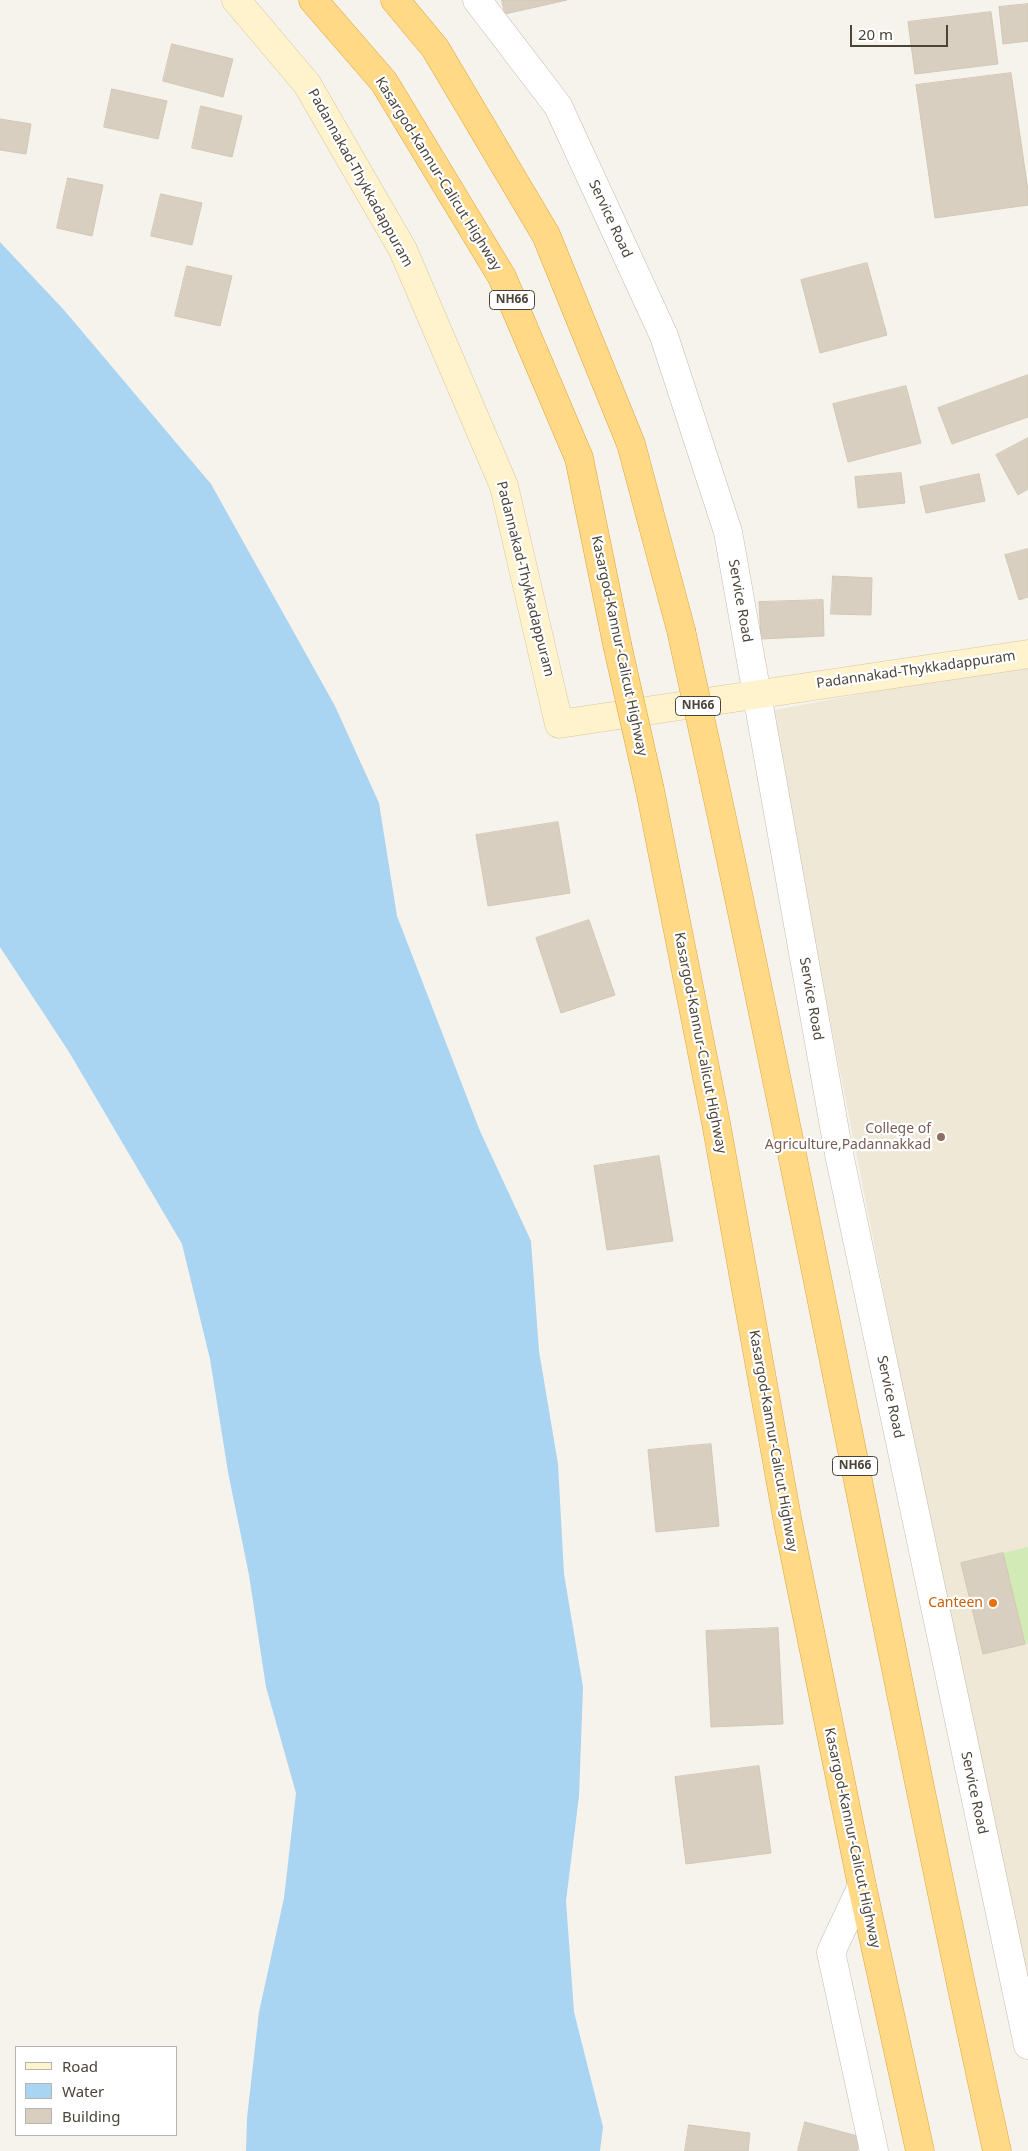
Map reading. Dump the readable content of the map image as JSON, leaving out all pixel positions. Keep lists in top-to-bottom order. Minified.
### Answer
{"streets":{"highway":["Kasargod-Kannur-Calicut Highway","NH66"],"main road":["Padannakad-Thykkadappuram"],"street":["Service Road"]},"crossings":[["Padannakad-Thykkadappuram","Service Road"]],"places":["College of Agriculture,Padannakkad","Canteen"],"legend":["Road","Water","Building"],"scale_bar":"20 m"}
